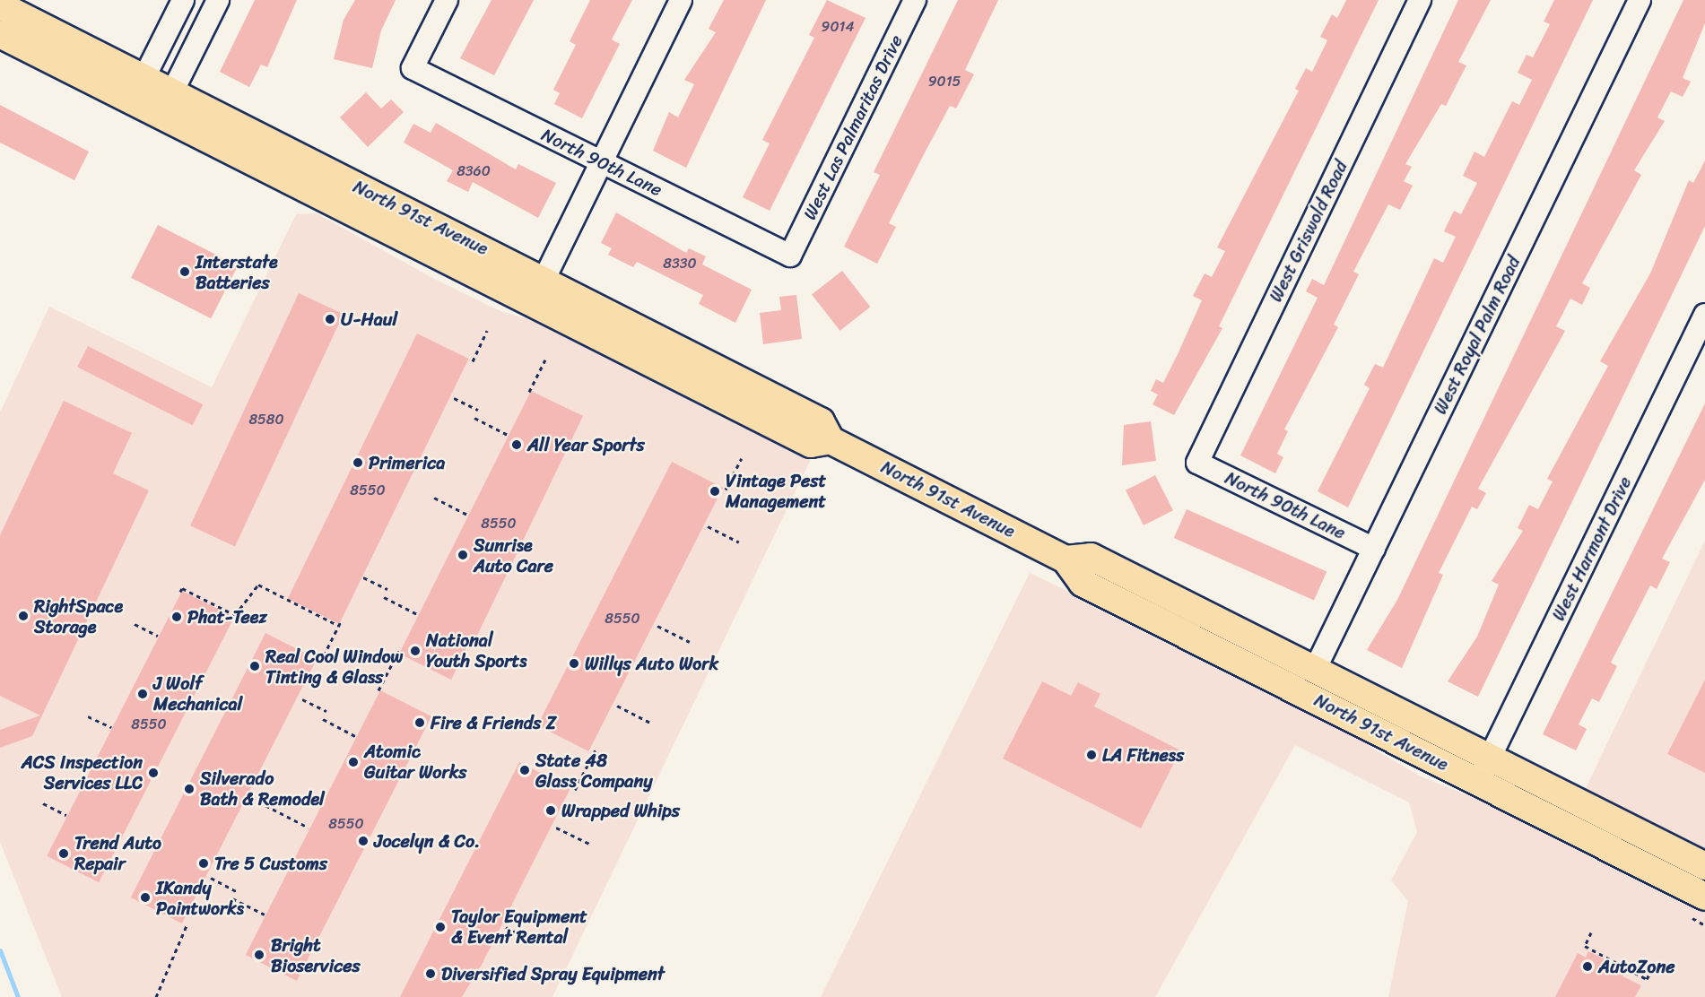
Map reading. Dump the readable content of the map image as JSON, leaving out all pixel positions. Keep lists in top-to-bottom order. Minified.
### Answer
{"streets":{"main road":["North 91st Avenue"],"street":["West Las Palmaritas Drive","North 90th Lane","West Griswold Road","West Royal Palm Road","West Harmont Drive"]},"crossings":[["West Las Palmaritas Drive","North 90th Lane"],["North 90th Lane","West Griswold Road"],["North 90th Lane","West Royal Palm Road"],["North 91st Avenue","West Royal Palm Road"],["North 91st Avenue","West Harmont Drive"]],"places":["Interstate Batteries","U-Haul","All Year Sports","Primerica","Vintage Pest Management","Sunrise Auto Care","RightSpace Storage","Phat-Teez","National Youth Sports","Willys Auto Work","Real Cool Window Tinting & Glass","J Wolf Mechanical","Fire & Friends Z","LA Fitness","Atomic Guitar Works","State 48 Glass Company","ACS Inspection Services LLC","Silverado Bath & Remodel","Wrapped Whips","Jocelyn & Co.","Trend Auto Repair","Tre 5 Customs","IKandy Paintworks","Taylor Equipment & Event Rental","Bright Bioservices","AutoZone","Diversified Spray Equipment"],"house_numbers":["9014","9015","8360","8330","8580","8550","8550","8550","8550","8550"]}
